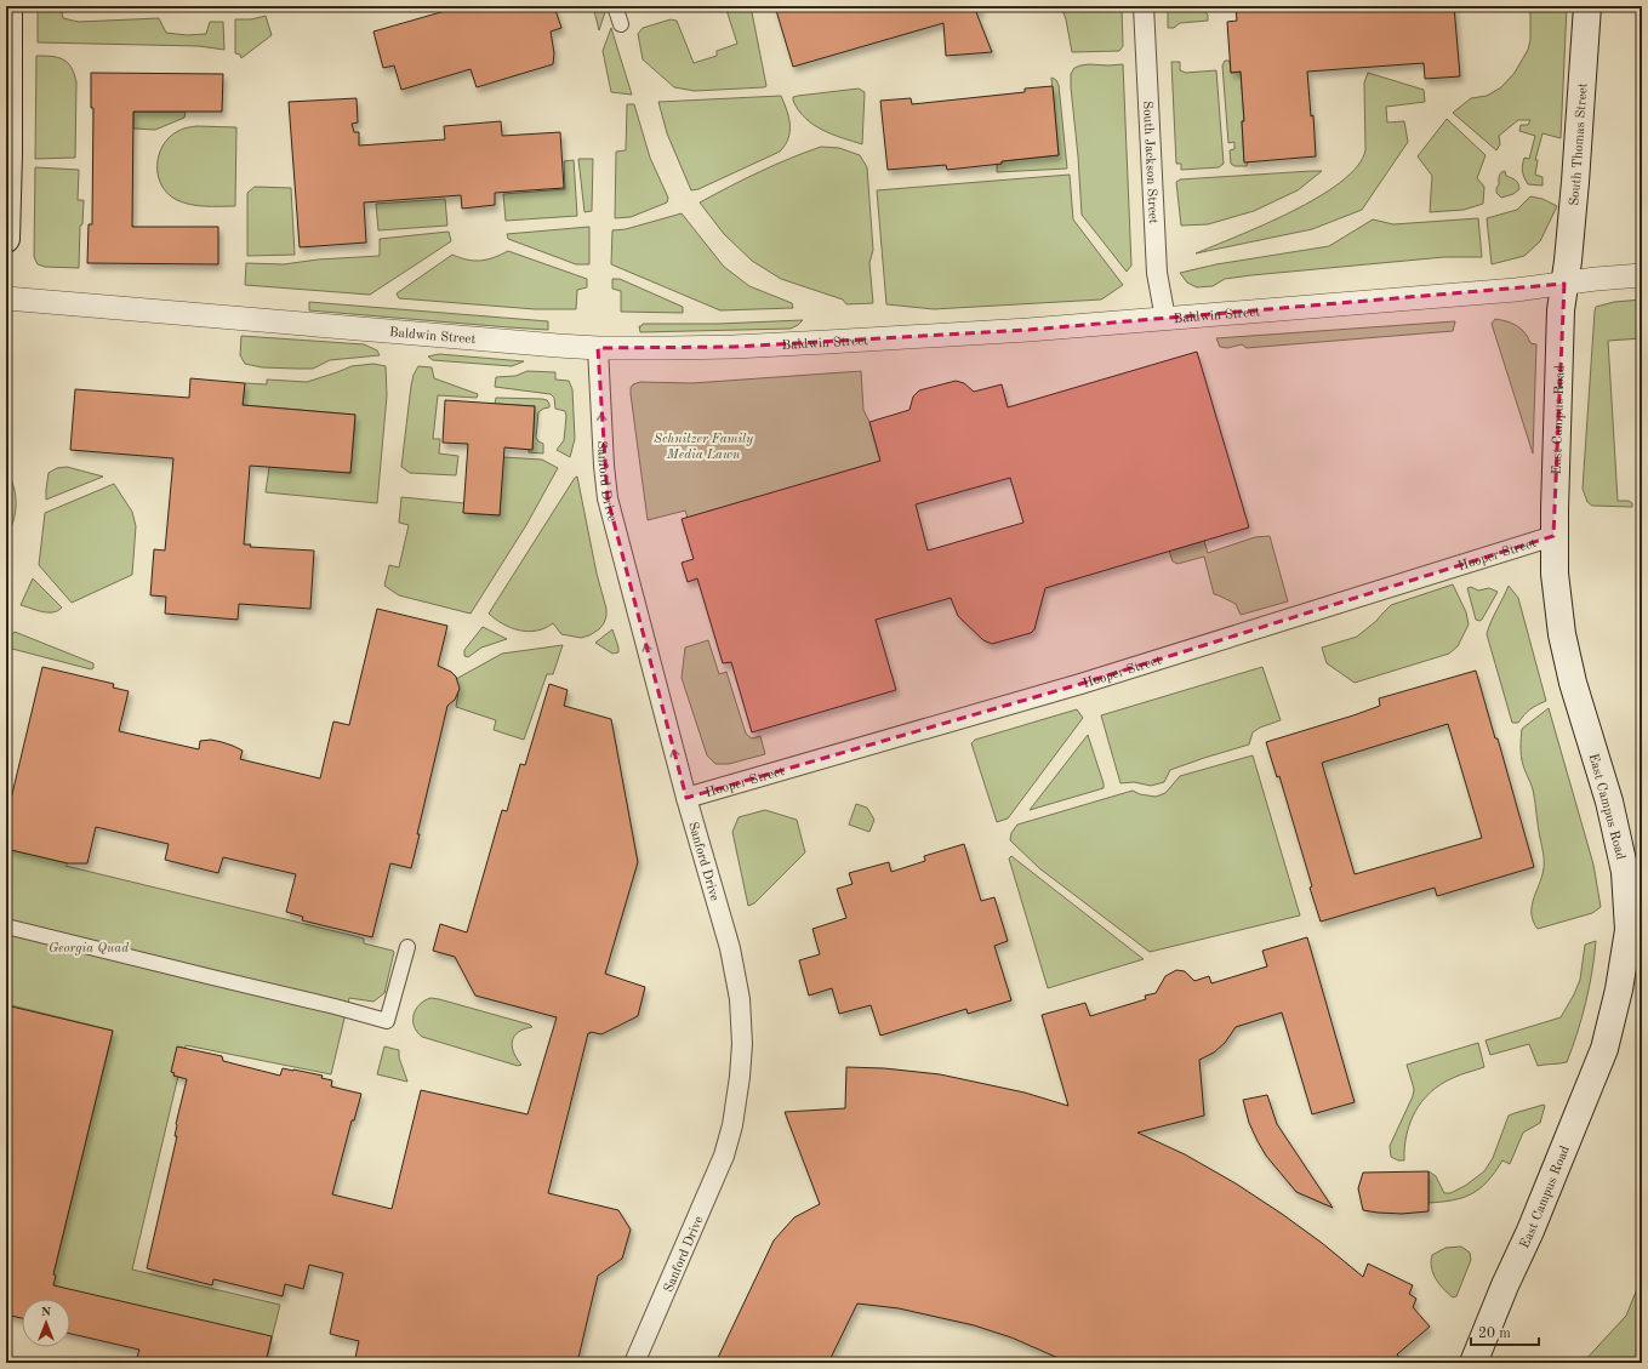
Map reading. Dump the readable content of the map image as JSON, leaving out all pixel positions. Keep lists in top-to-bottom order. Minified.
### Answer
{"streets":{"main road":["South Thomas Street","East Campus Road"],"street":["South Jackson Street","Baldwin Street","Sanford Drive","Hooper Street"]},"crossings":[["South Thomas Street","Baldwin Street"],["South Thomas Street","East Campus Road"],["South Jackson Street","Baldwin Street"],["Baldwin Street","East Campus Road"],["Baldwin Street","Sanford Drive"],["East Campus Road","Hooper Street"],["Sanford Drive","Hooper Street"]],"one_way":["Sanford Drive"],"parks":["Schnitzer Family Media Lawn","Georgia Quad"],"scale_bar":"20 m","north":"top"}
